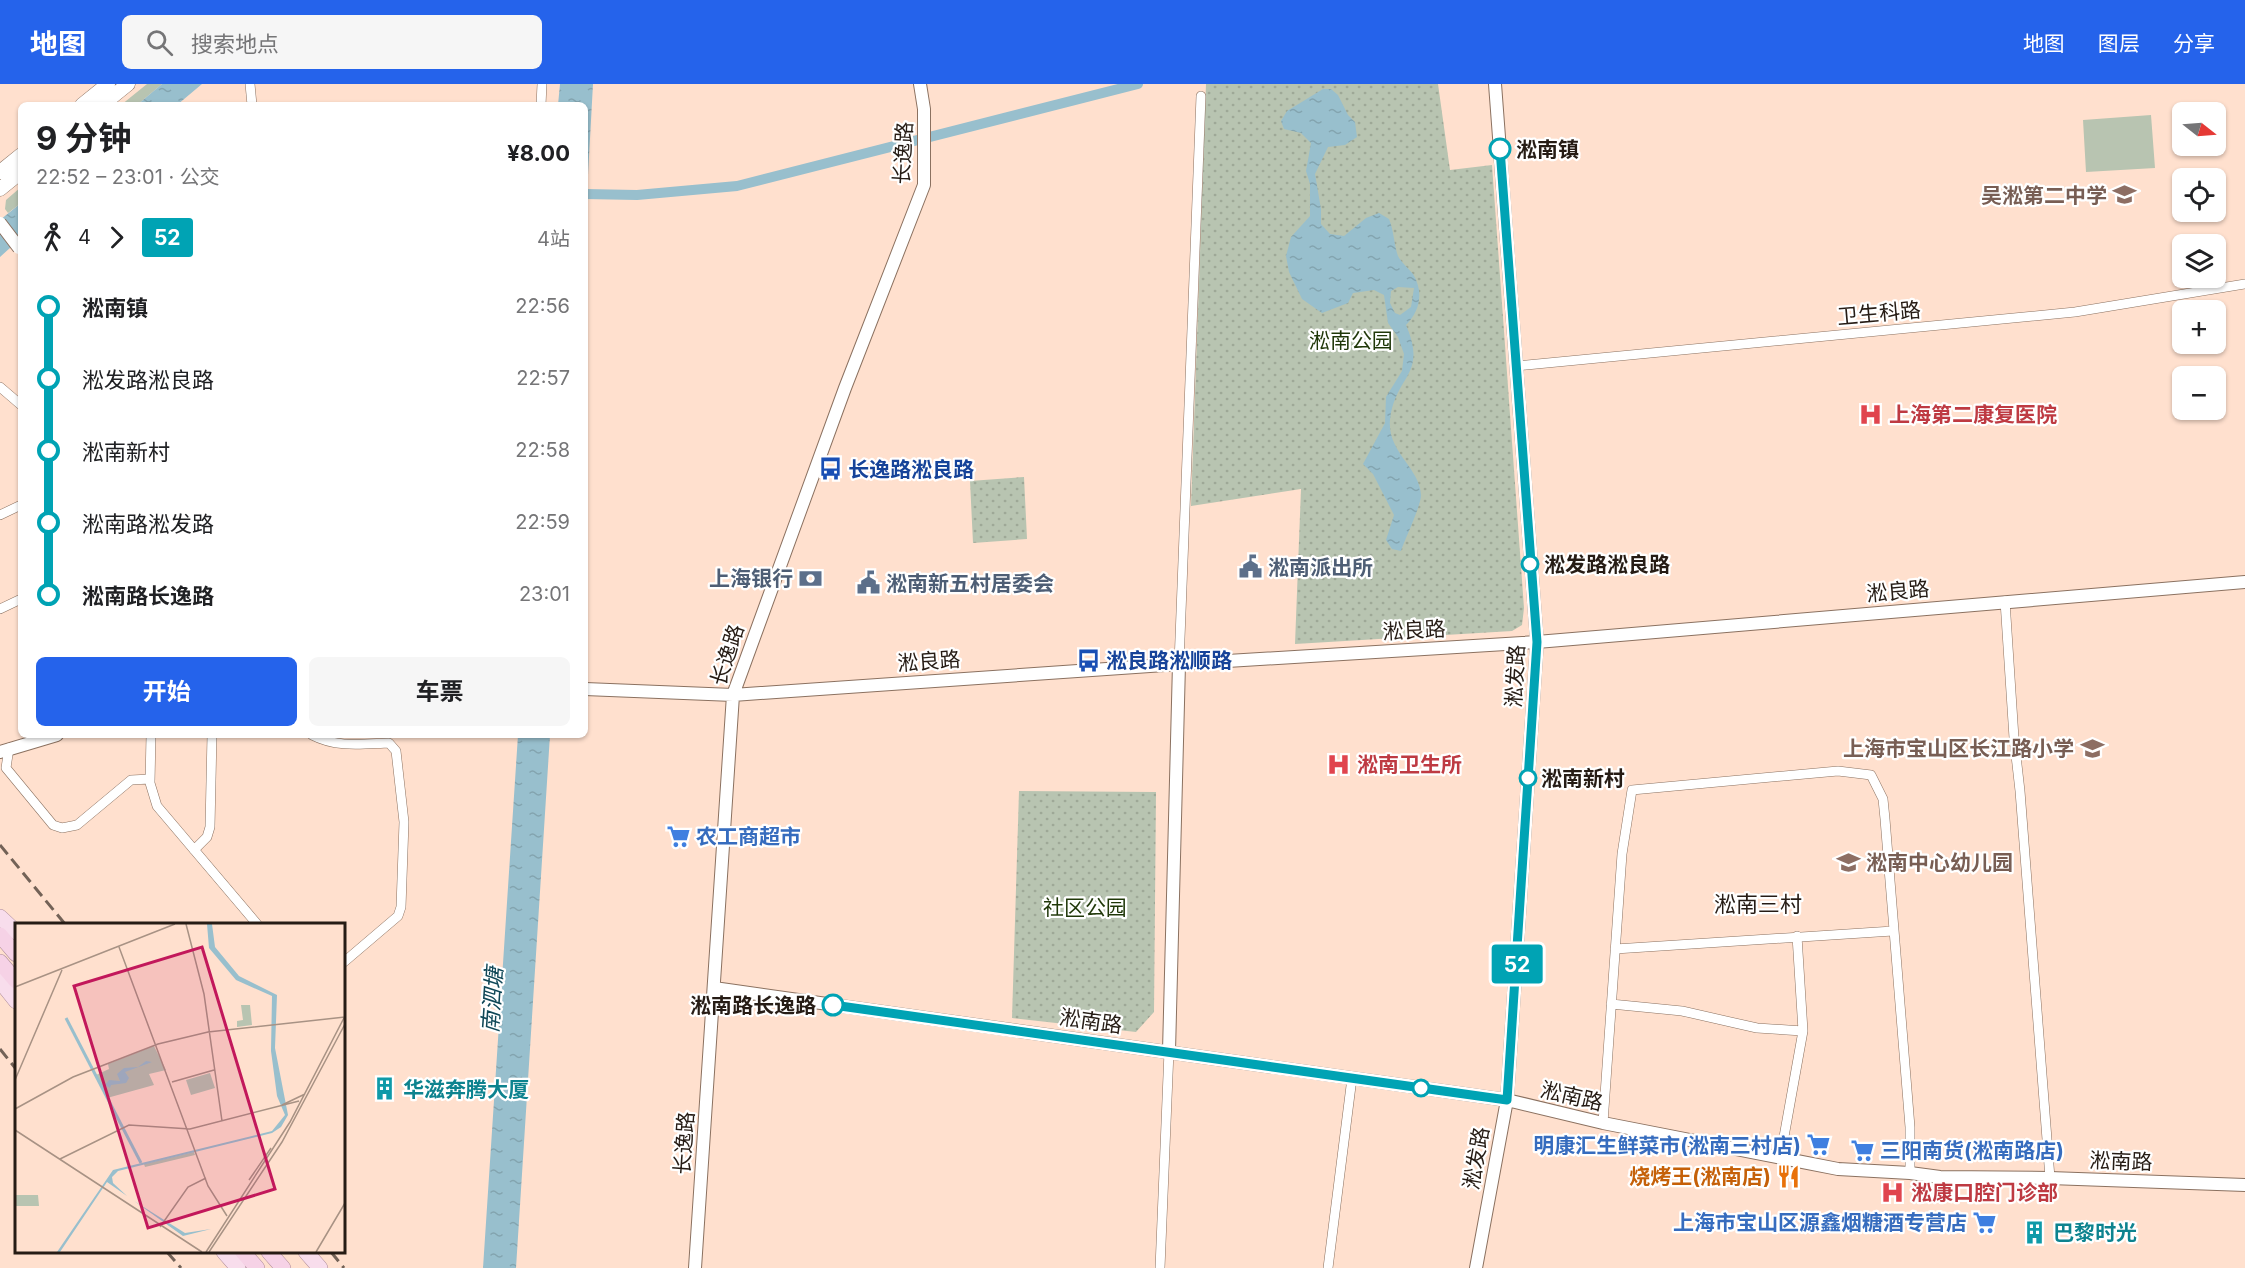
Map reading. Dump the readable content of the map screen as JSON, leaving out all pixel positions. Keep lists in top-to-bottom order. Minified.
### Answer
{"streets":{"street":["长逸路","卫生科路","淞良路","淞发路","淞南路"]},"crossings":[["长逸路","淞良路"],["长逸路","淞南路"],["卫生科路","淞发路"],["淞良路","淞发路"],["淞发路","淞南路"]],"districts":["淞南三村"],"water":["南泗塘"],"parks":["淞南公园","社区公园"],"places":{"other":["淞南镇","淞发路淞良路","淞南新村","淞南路长逸路"],"school or university":["吴淞第二中学","上海市宝山区长江路小学","淞南中心幼儿园"],"hospital":["上海第二康复医院","淞南卫生所","淞康口腔门诊部"],"bus stop":["长逸路淞良路","淞良路淞顺路"],"public building":["淞南派出所","淞南新五村居委会"],"bank":["上海银行"],"supermarket":["农工商超市","明康汇生鲜菜市(淞南三村店)","三阳南货(淞南路店)","上海市宝山区源鑫烟糖酒专营店"],"building":["华滋奔腾大厦","巴黎时光"],"restaurant":["烧烤王(淞南店)"]},"lines":["bus line 52"],"north":"right","page":{"header":"地图","search":"搜索地点","nav":["地图","图层","分享"],"on_map":"52","map_buttons":["+","−"],"heading":["9 分钟","22:52 – 23:01 · 公交","¥8.00"],"legs":["4","52","4站"],"list":[{"name":"淞南镇","value":"22:56"},{"name":"淞发路淞良路","value":"22:57"},{"name":"淞南新村","value":"22:58"},{"name":"淞南路淞发路","value":"22:59"},{"name":"淞南路长逸路","value":"23:01"}],"buttons":["开始","车票"]}}
